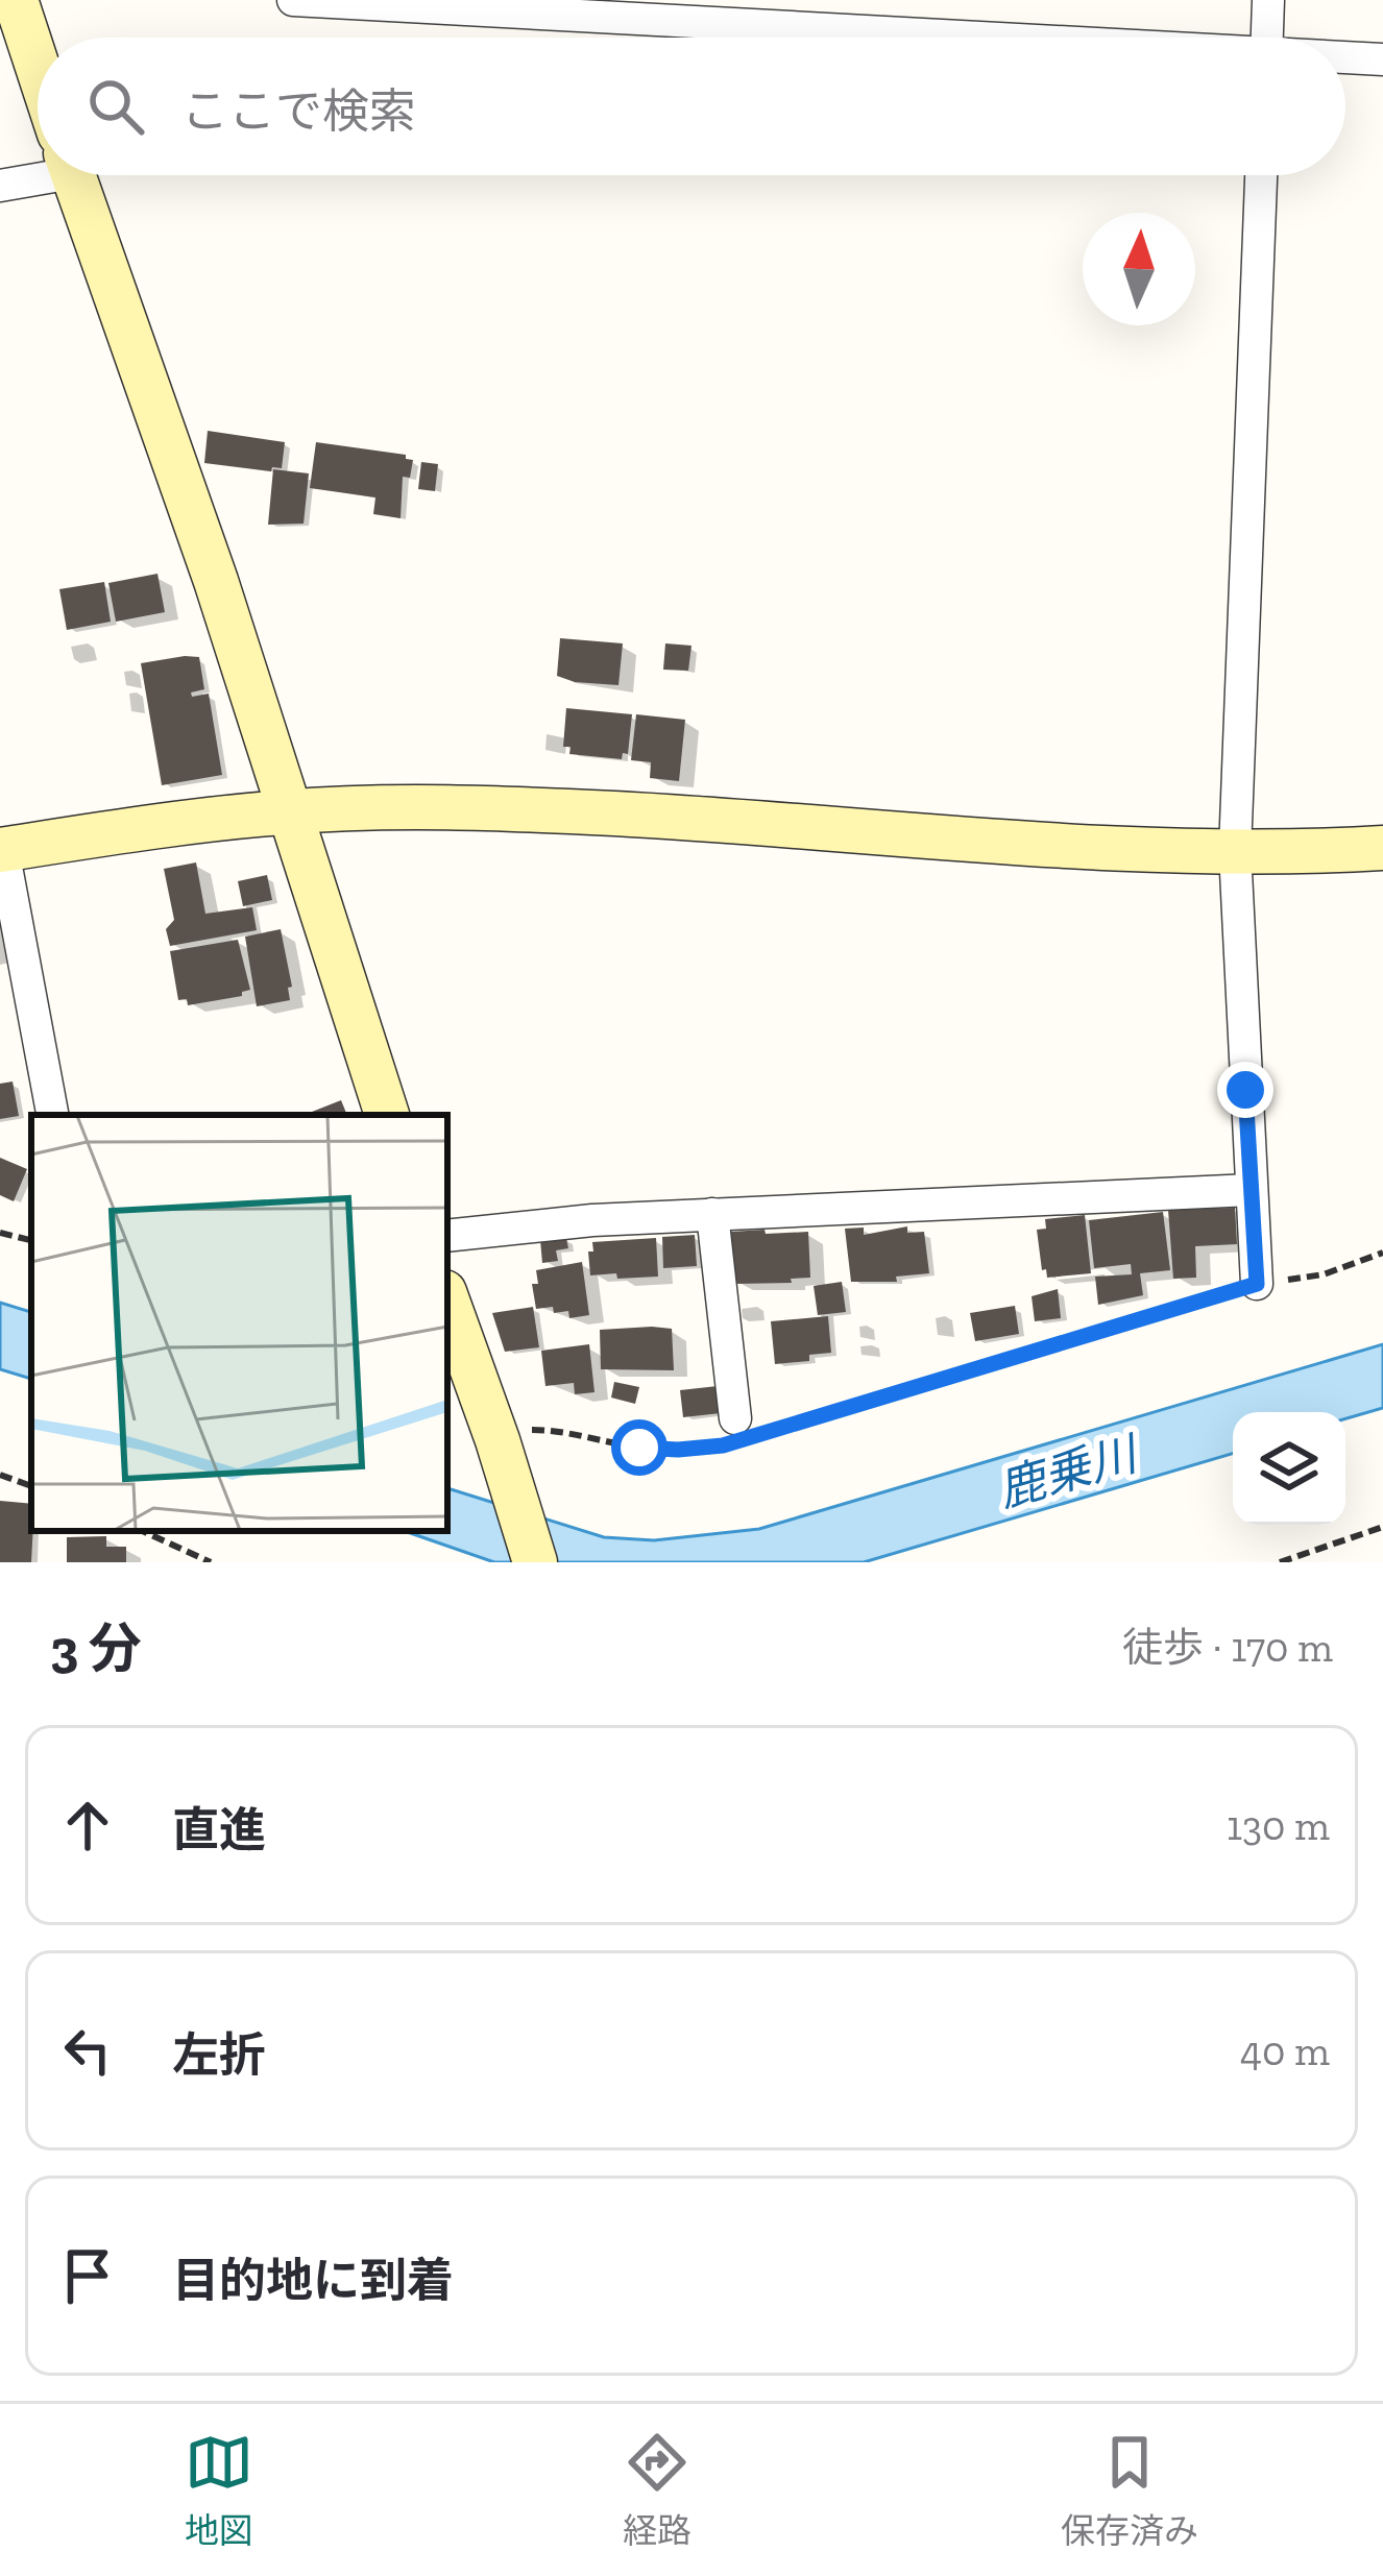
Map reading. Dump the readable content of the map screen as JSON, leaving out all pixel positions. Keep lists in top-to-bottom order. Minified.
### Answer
{"water":["鹿乗川"],"north":"top","page":{"search":"ここで検索","heading":["3 分","徒歩 · 170 m"],"list":[["直進","130 m"],["左折","40 m"],"目的地に到着"],"nav":["地図","経路","保存済み"]}}
